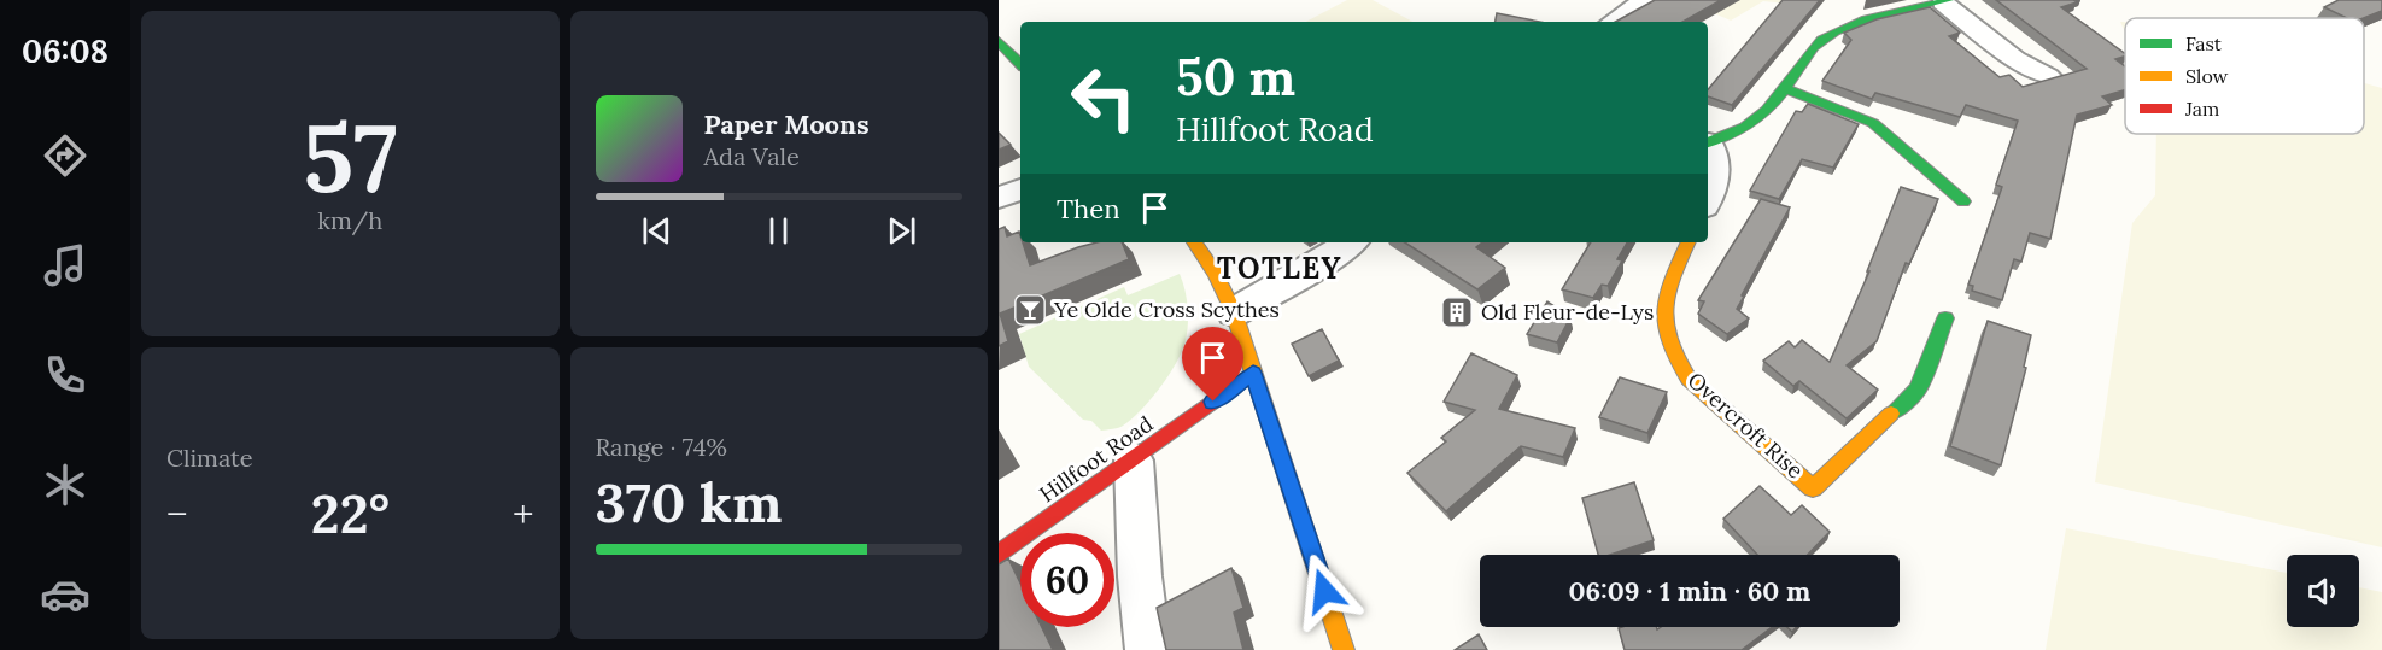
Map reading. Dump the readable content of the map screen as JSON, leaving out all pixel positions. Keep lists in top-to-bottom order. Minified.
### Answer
{"streets":{"street":["Overcroft Rise","Hillfoot Road"]},"districts":["TOTLEY"],"places":{"bar":["Ye Olde Cross Scythes"],"building":["Old Fleur-de-Lys"]},"legend":["Fast","Slow","Jam"],"page":{"tabs":"06:08","tile":[["57","km/h"],"Climate",["Range · 74%","370 km"]],"turn":["50 m","Hillfoot Road"],"song":["Paper Moons","Ada Vale"],"then":"Then","heat":["−","22°","+"],"limit":"60","trip":"06:09 · 1 min · 60 m"}}
